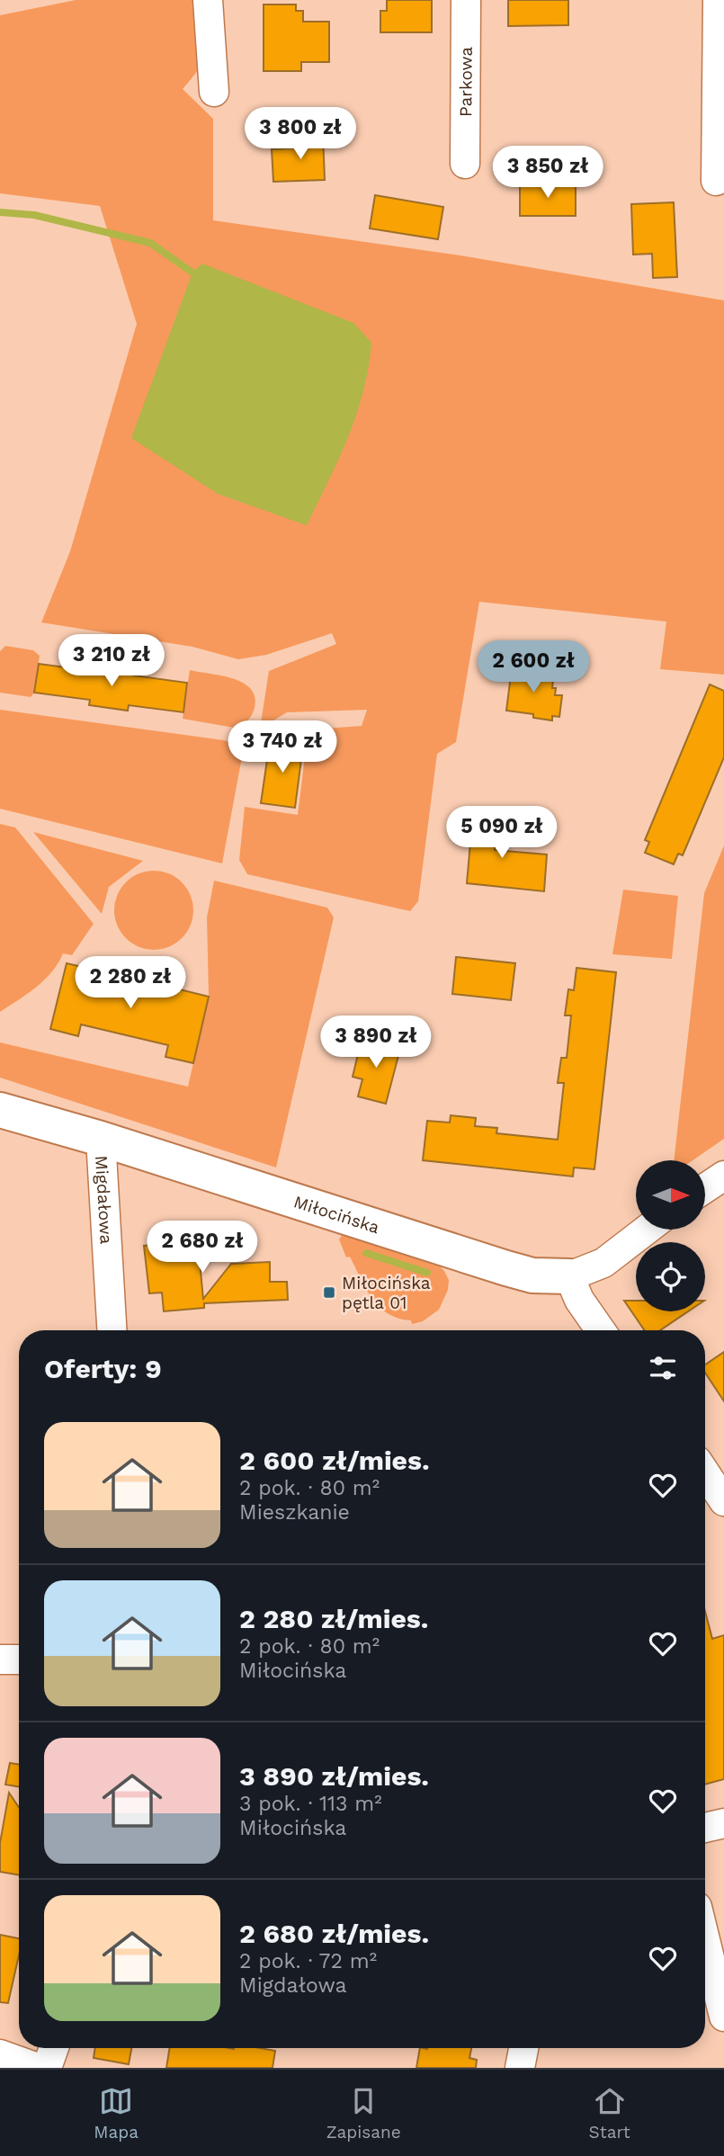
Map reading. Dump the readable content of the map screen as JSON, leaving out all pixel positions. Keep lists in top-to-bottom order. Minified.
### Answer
{"streets":{"street":["Parkowa","Migdałowa","Miłocińska"]},"crossings":[["Migdałowa","Miłocińska"]],"places":{"transit":["Miłocińska pętla 01"]},"north":"right","page":{"price":["3 800 zł","3 850 zł","3 210 zł","2 600 zł","3 740 zł","5 090 zł","2 280 zł","3 890 zł","2 680 zł"],"heading":"Oferty: 9","list":[{"name":"2 600 zł/mies.","note":"2 pok. · 80 m² · Mieszkanie"},{"name":"2 280 zł/mies.","note":"2 pok. · 80 m² · Miłocińska"},{"name":"3 890 zł/mies.","note":"3 pok. · 113 m² · Miłocińska"},{"name":"2 680 zł/mies.","note":"2 pok. · 72 m² · Migdałowa"}],"tabs":["Mapa","Zapisane","Start"]}}
